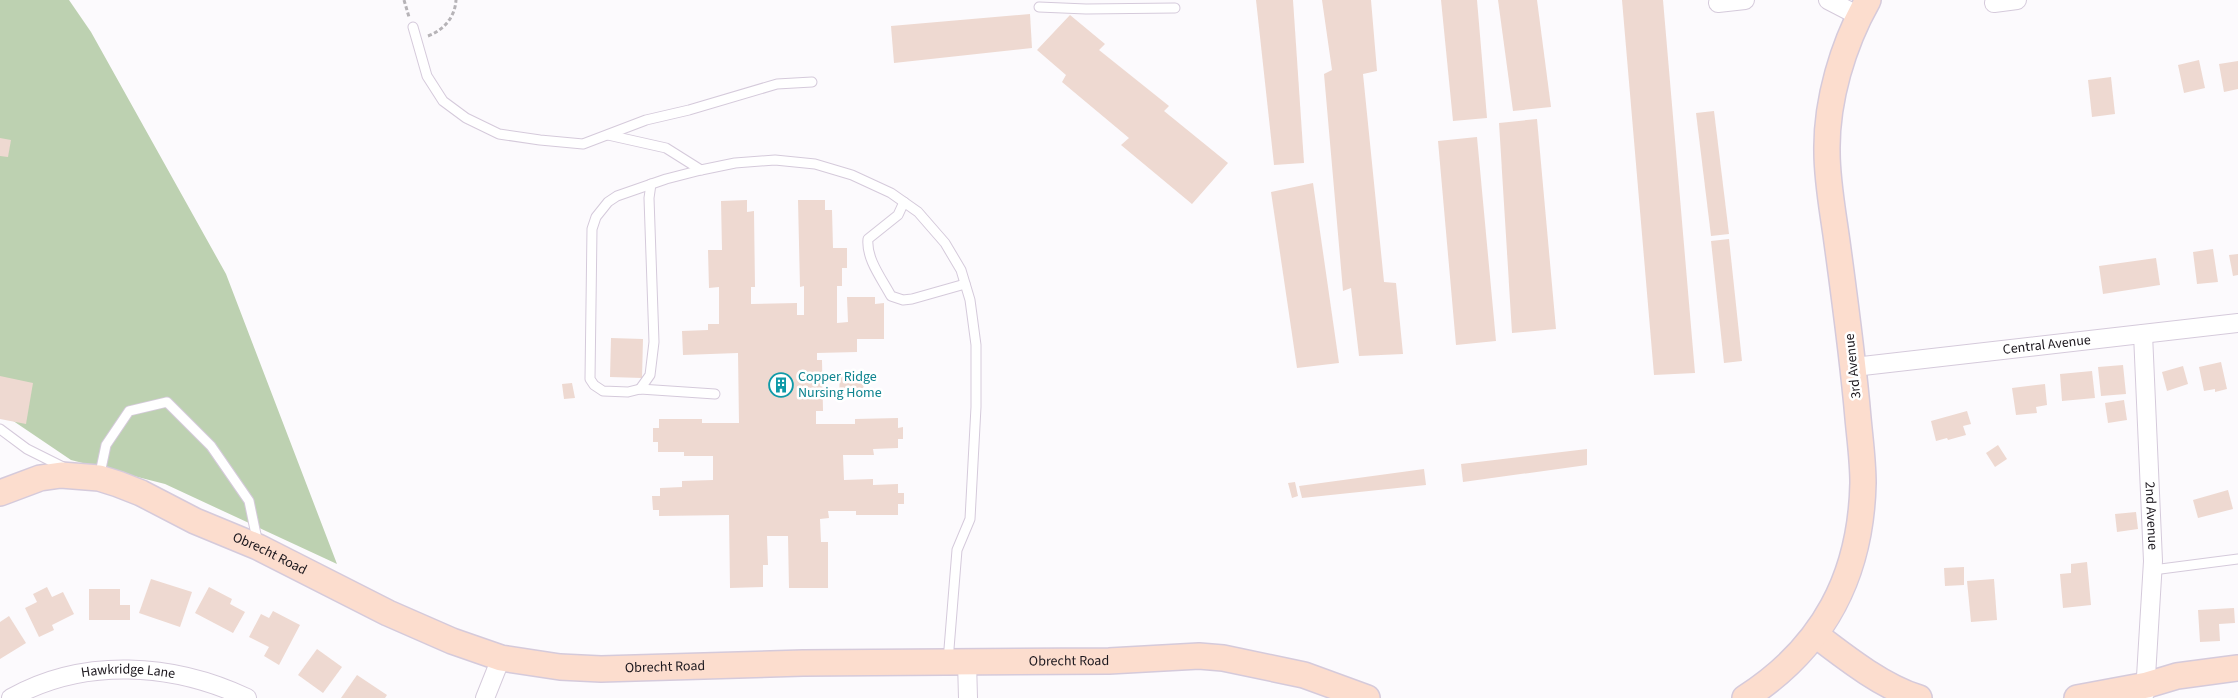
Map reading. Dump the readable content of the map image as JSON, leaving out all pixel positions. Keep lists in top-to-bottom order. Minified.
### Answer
{"streets":{"street":["Central Avenue","3rd Avenue","2nd Avenue","Obrecht Road","Hawkridge Lane"]},"crossings":[["Central Avenue","3rd Avenue"],["Central Avenue","2nd Avenue"]],"places":{"building":["Copper Ridge Nursing Home"]}}
